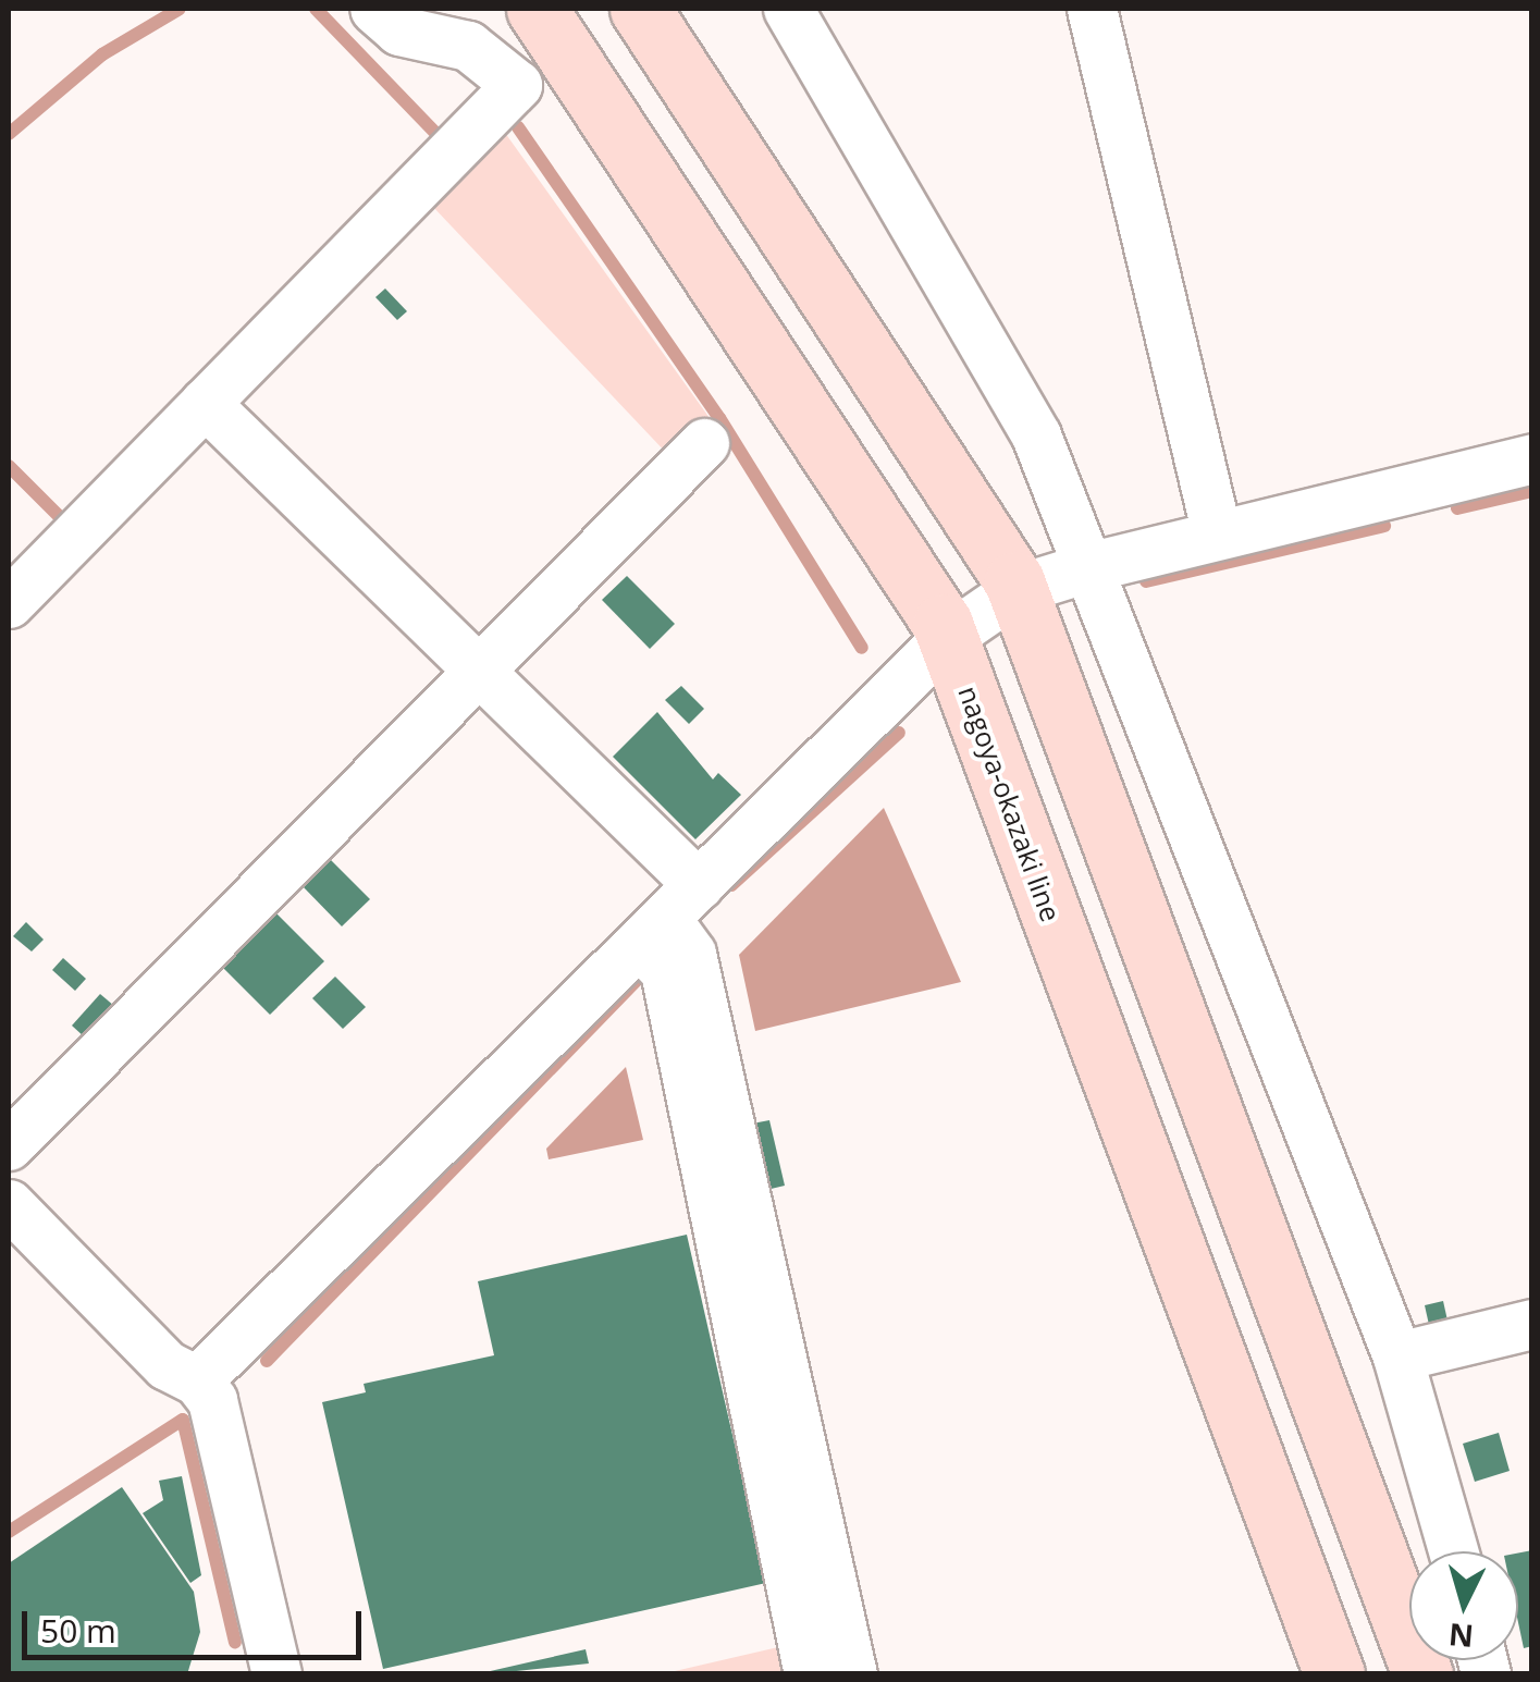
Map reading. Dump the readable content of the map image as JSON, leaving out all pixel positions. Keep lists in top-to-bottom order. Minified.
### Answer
{"streets":{"main road":["nagoya-okazaki line"]},"scale_bar":"50 m","north":"bottom"}
